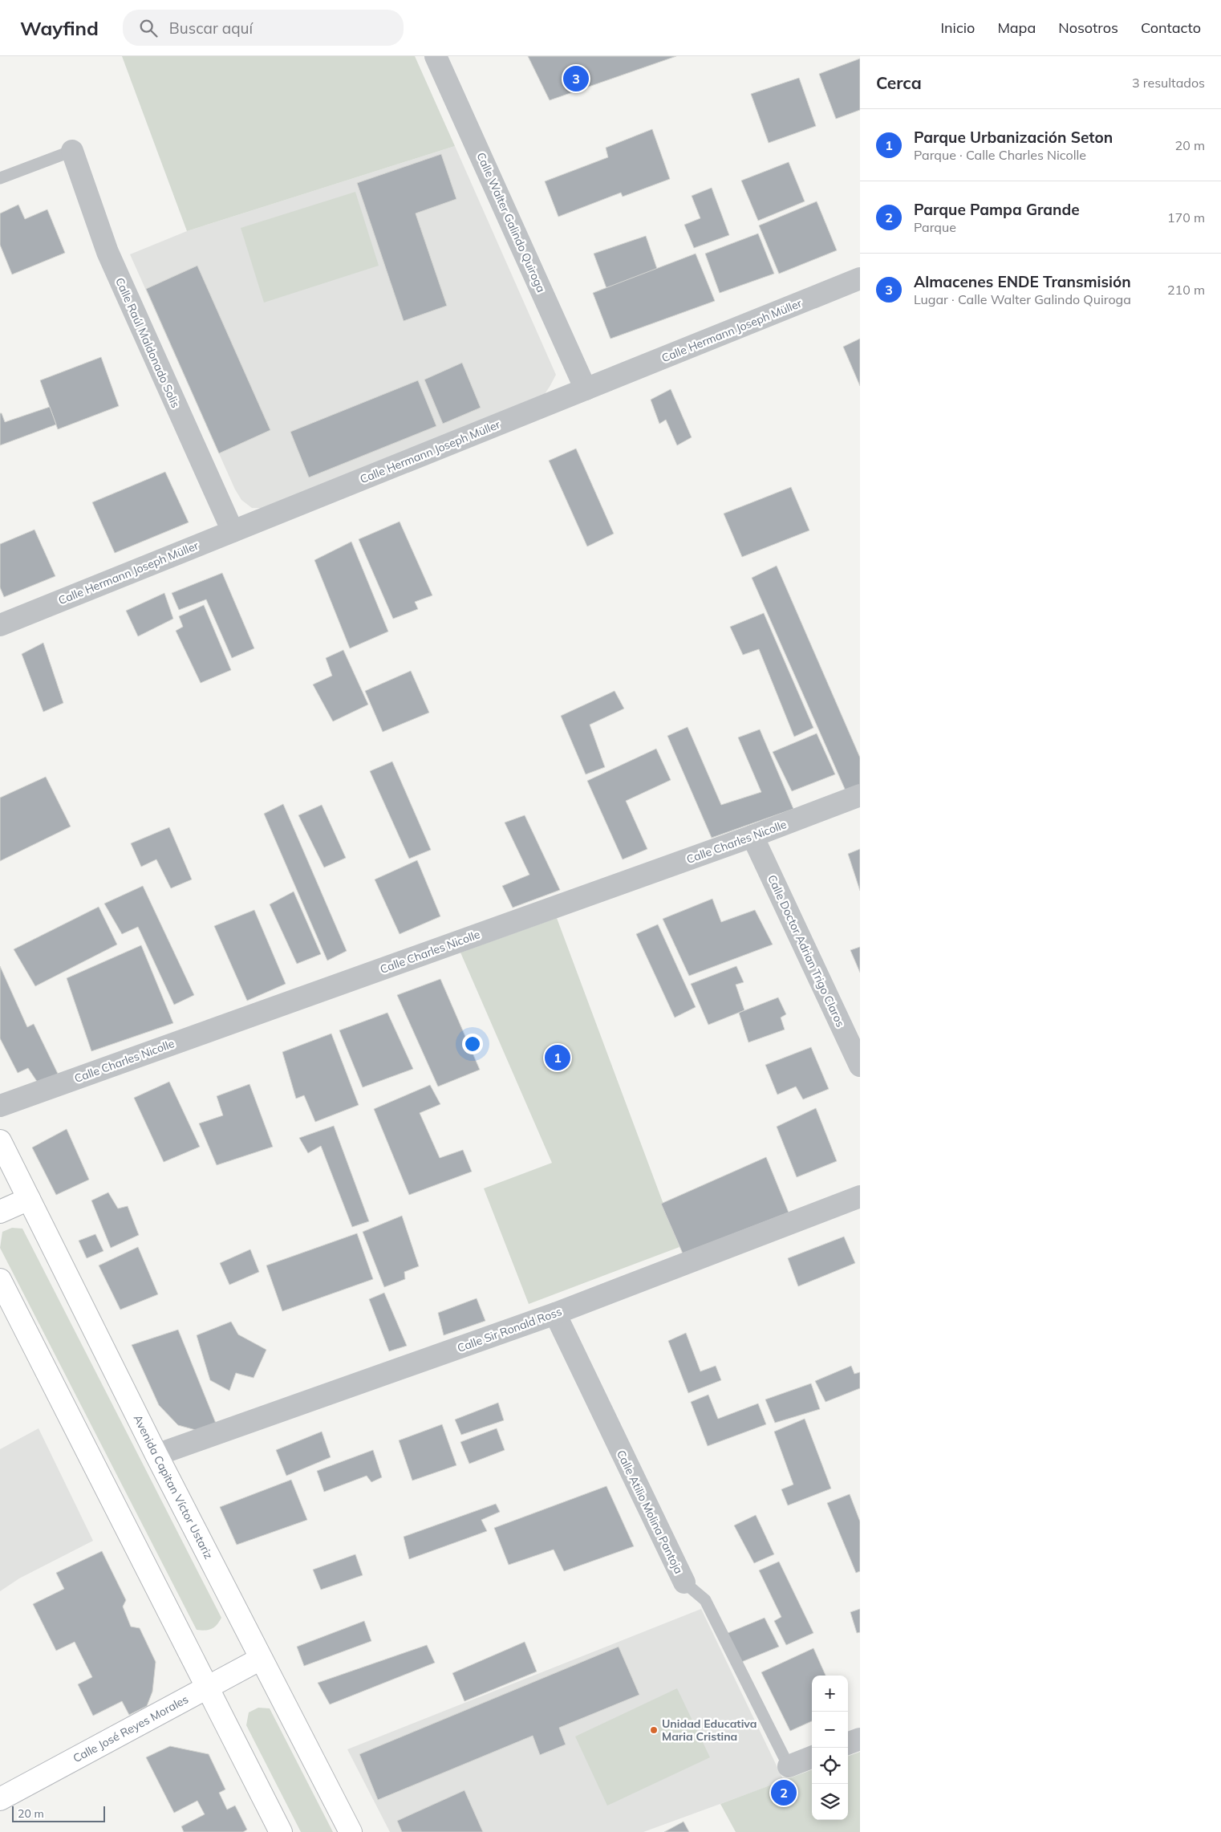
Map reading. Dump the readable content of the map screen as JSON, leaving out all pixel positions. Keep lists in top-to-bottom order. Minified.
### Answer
{"streets":{"main road":["Avenida Capitan Víctor Ustariz","Calle José Reyes Morales"],"street":["Calle Walter Galindo Quiroga","Calle Hermann Joseph Müller","Calle Raúl Maldonado Solis","Calle Charles Nicolle","Calle Doctor Adrian Trigo Claros","Calle Sir Ronald Ross","Calle Atilio Molina Pantoja"]},"crossings":[["Calle Walter Galindo Quiroga","Calle Hermann Joseph Müller"],["Calle Hermann Joseph Müller","Calle Raúl Maldonado Solis"],["Calle Charles Nicolle","Calle Doctor Adrian Trigo Claros"],["Calle Sir Ronald Ross","Avenida Capitan Víctor Ustariz"],["Calle Sir Ronald Ross","Calle Atilio Molina Pantoja"],["Avenida Capitan Víctor Ustariz","Calle José Reyes Morales"]],"places":["Unidad Educativa Maria Cristina"],"scale_bar":"20 m","page":{"header":"Wayfind","search":"Buscar aquí","nav":["Inicio","Mapa","Nosotros","Contacto"],"heading":["Cerca","3 resultados"],"pins":["3","1","2"],"list":[{"mark":"1","name":"Parque Urbanización Seton","note":"Parque · Calle Charles Nicolle","value":"20 m"},{"mark":"2","name":"Parque Pampa Grande","note":"Parque","value":"170 m"},{"mark":"3","name":"Almacenes ENDE Transmisión","note":"Lugar · Calle Walter Galindo Quiroga","value":"210 m"}],"map_buttons":["+","−"],"scale":"20 m"}}
